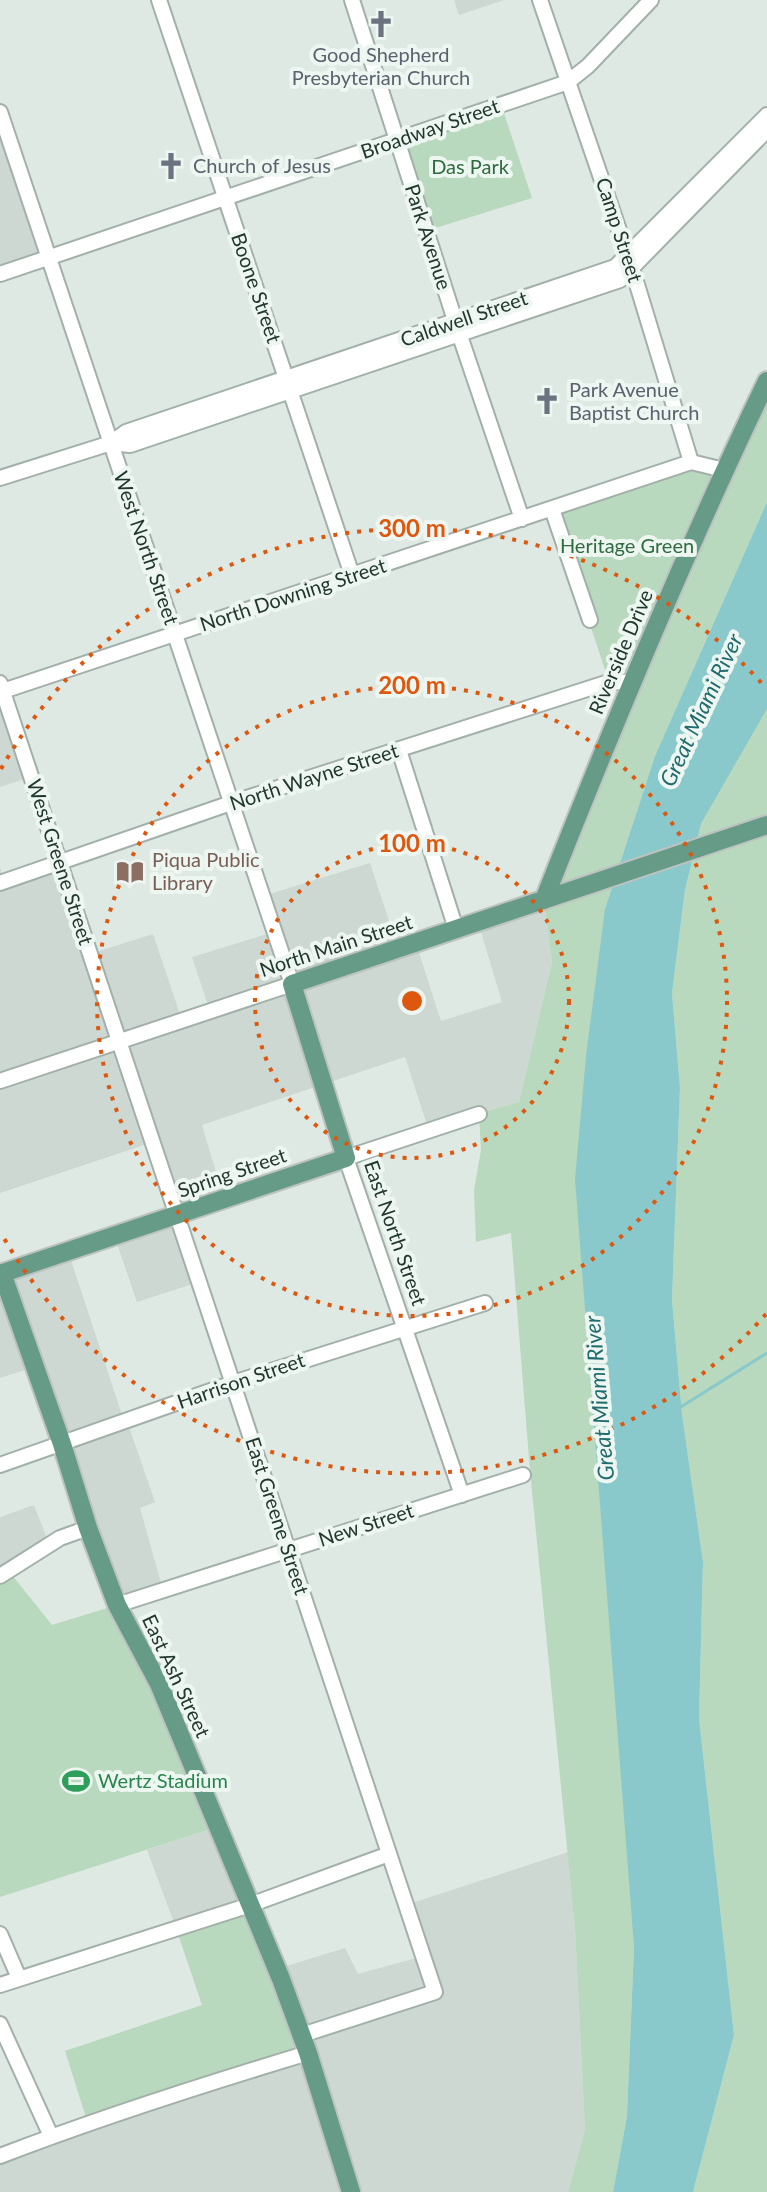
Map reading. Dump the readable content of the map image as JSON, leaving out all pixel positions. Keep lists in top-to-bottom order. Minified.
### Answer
{"streets":{"main road":["Riverside Drive","North Main Street","Spring Street","East North Street","East Ash Street"],"street":["Broadway Street","Camp Street","Park Avenue","Boone Street","Caldwell Street","West North Street","North Downing Street","North Wayne Street","West Greene Street","Harrison Street","East Greene Street","New Street"]},"crossings":[["Broadway Street","Camp Street"],["Broadway Street","Park Avenue"],["Broadway Street","Boone Street"],["Broadway Street","West North Street"],["Camp Street","Caldwell Street"],["Camp Street","North Downing Street"],["Park Avenue","Caldwell Street"],["Park Avenue","North Downing Street"],["Boone Street","Caldwell Street"],["Boone Street","North Downing Street"],["Caldwell Street","West North Street"],["West North Street","North Downing Street"],["West North Street","North Wayne Street"],["West North Street","North Main Street"],["West North Street","East North Street"],["North Downing Street","West Greene Street"],["Riverside Drive","North Wayne Street"],["Riverside Drive","North Main Street"],["North Wayne Street","West Greene Street"],["West Greene Street","North Main Street"],["West Greene Street","East Greene Street"],["North Main Street","East North Street"],["North Main Street","East Greene Street"],["Spring Street","East North Street"],["Spring Street","East Greene Street"],["Spring Street","East Ash Street"],["East North Street","Harrison Street"],["East North Street","New Street"],["Harrison Street","East Greene Street"],["Harrison Street","East Ash Street"],["East Greene Street","New Street"],["East Greene Street","East Ash Street"],["New Street","East Ash Street"]],"water":["Great Miami River"],"parks":["Das Park","Heritage Green"],"places":{"church":["Good Shepherd Presbyterian Church","Church of Jesus","Park Avenue Baptist Church"],"library":["Piqua Public Library"],"sports":["Wertz Stadium"]},"rings":["300 m","200 m","100 m"]}
